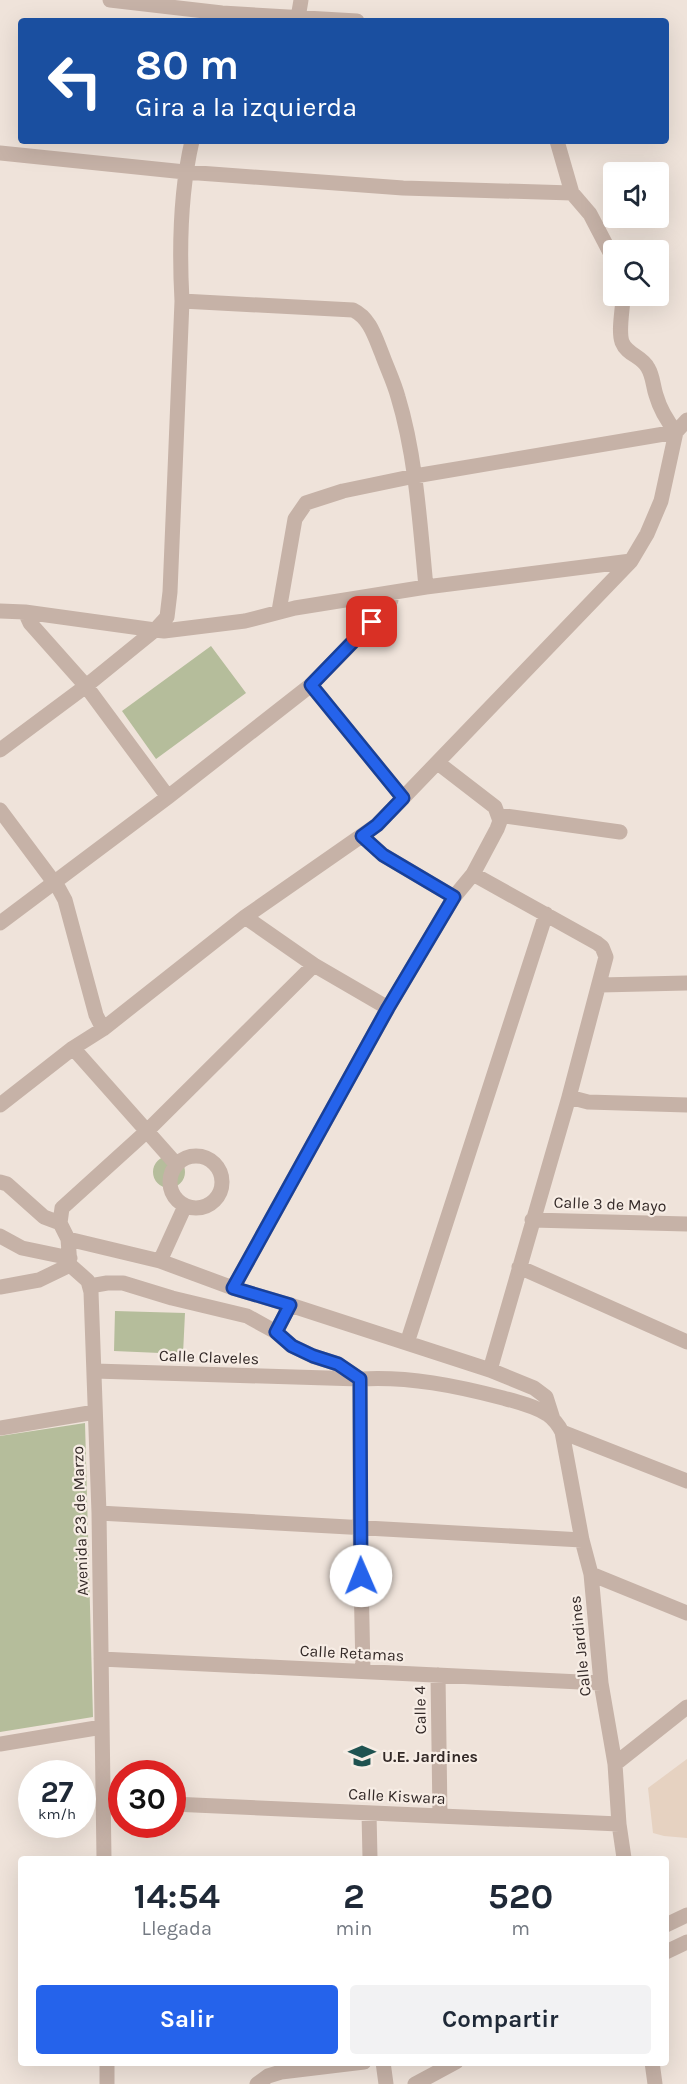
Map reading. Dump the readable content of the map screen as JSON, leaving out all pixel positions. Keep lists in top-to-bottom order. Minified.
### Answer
{"streets":{"street":["Calle 3 de Mayo","Calle Claveles","Avenida 23 de Marzo","Calle Jardines","Calle Retamas","Calle 4","Calle Kiswara"]},"crossings":[["Calle Claveles","Avenida 23 de Marzo"],["Calle Claveles","Calle Jardines"],["Avenida 23 de Marzo","Calle Retamas"],["Calle Jardines","Calle Retamas"],["Calle Jardines","Calle Kiswara"],["Calle Retamas","Calle 4"],["Calle 4","Calle Kiswara"]],"places":{"school or university":["U.E. Jardines"]},"page":{"turn":["80 m","Gira a la izquierda"],"speed":"27 km/h","limit":"30","eta":["14:54","Llegada","2","min","520","m"],"buttons":["Salir","Compartir"]}}
